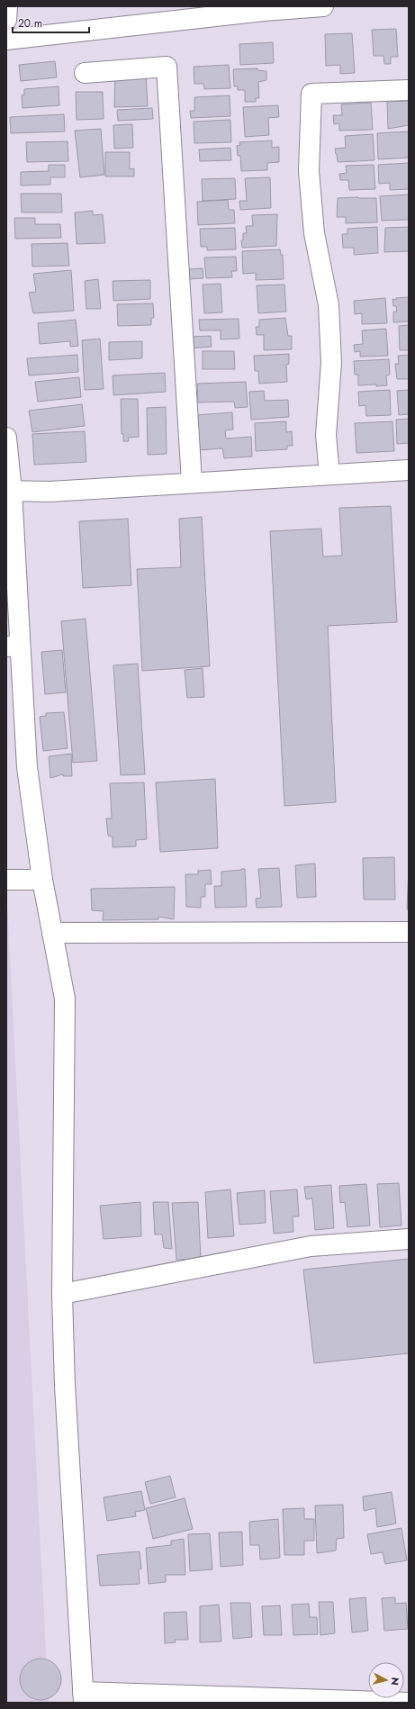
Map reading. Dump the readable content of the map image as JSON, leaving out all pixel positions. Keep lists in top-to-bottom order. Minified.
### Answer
{"scale_bar":"20 m","north":"right"}
